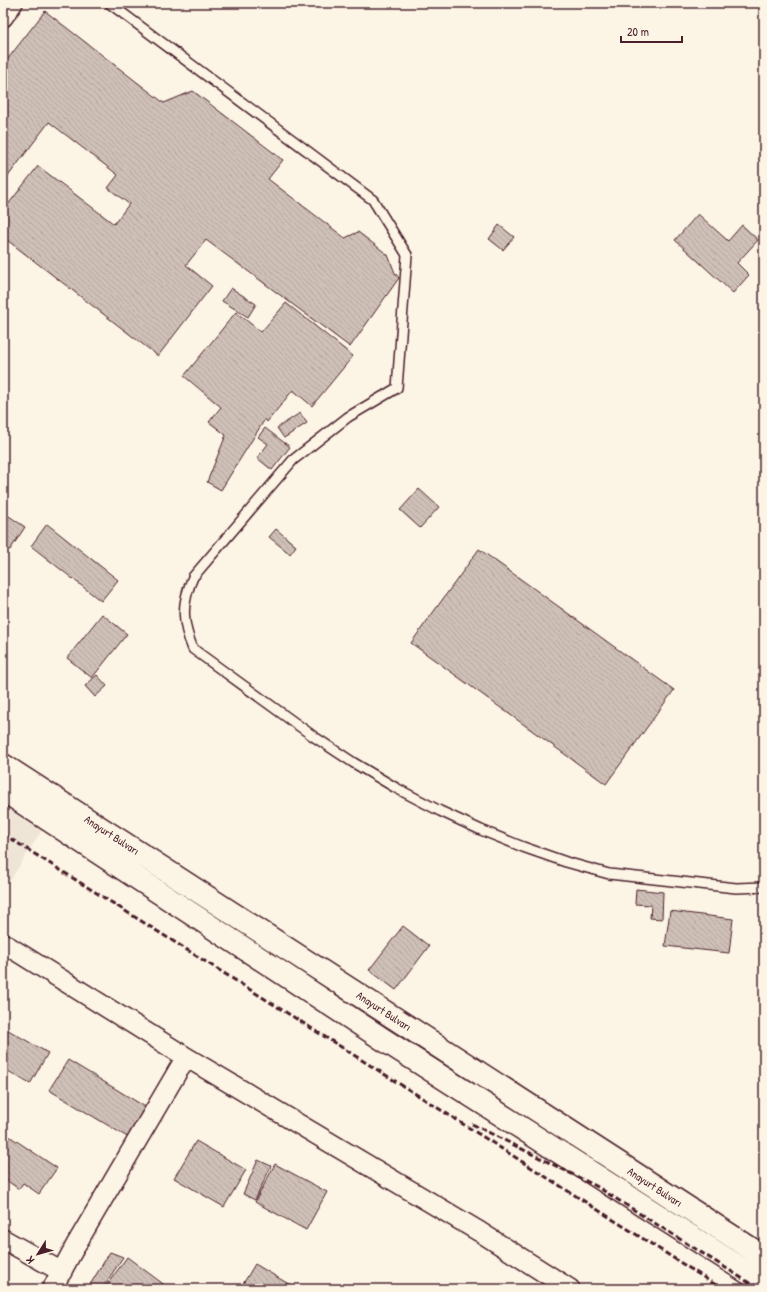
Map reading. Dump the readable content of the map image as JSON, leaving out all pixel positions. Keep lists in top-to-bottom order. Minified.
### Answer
{"streets":{"main road":["Anayurt Bulvarı"]},"scale_bar":"20 m","north":"bottom left"}
